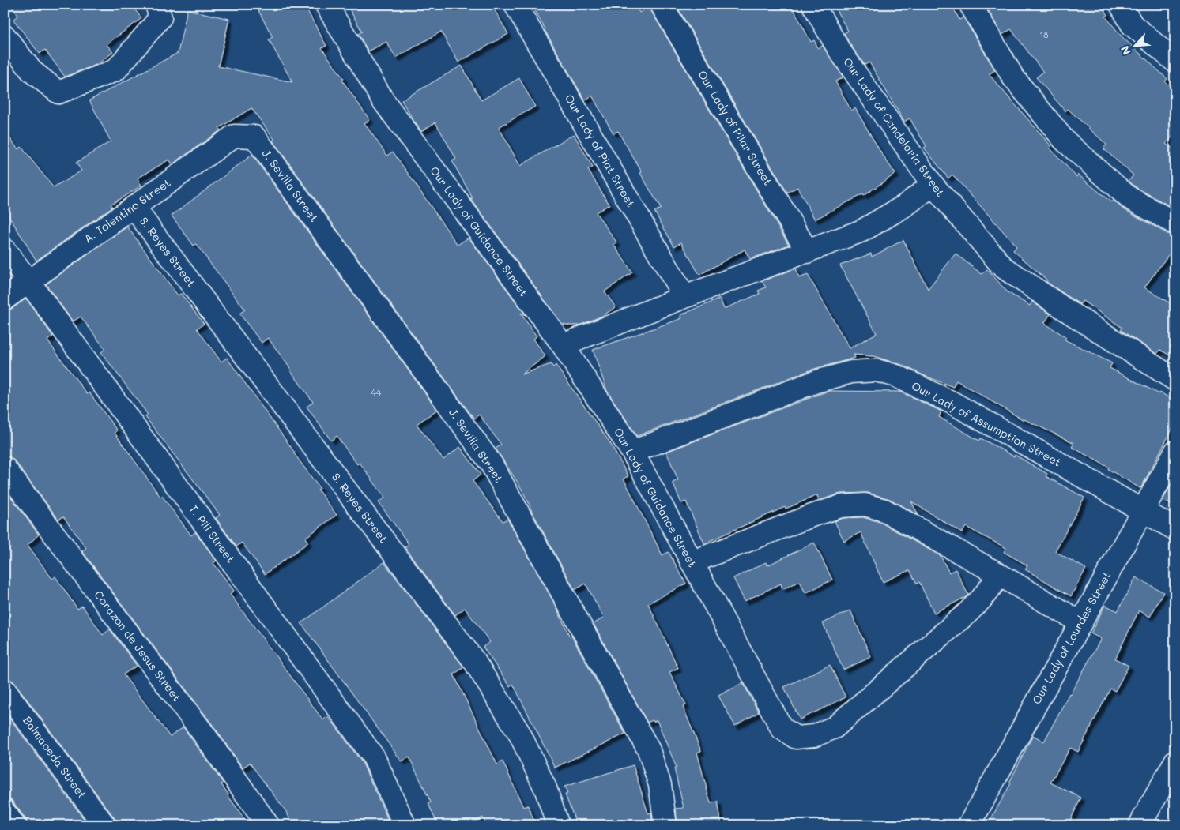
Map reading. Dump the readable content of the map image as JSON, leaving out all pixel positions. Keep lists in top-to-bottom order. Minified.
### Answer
{"streets":{"street":["Our Lady of Candelaria Street","Our Lady of Pilar Street","Our Lady of Piat Street","J. Sevilla Street","A. Tolentino Street","Our Lady of Guidance Street","S. Reyes Street","Our Lady of Assumption Street","T. Pili Street","Our Lady of Lourdes Street","Corazon de Jesus Street","Balmaceda Street"]},"crossings":[["J. Sevilla Street","A. Tolentino Street"],["A. Tolentino Street","S. Reyes Street"],["A. Tolentino Street","T. Pili Street"],["Our Lady of Guidance Street","Our Lady of Assumption Street"],["Our Lady of Assumption Street","Our Lady of Lourdes Street"]],"house_numbers":["18","44"],"north":"bottom left"}
